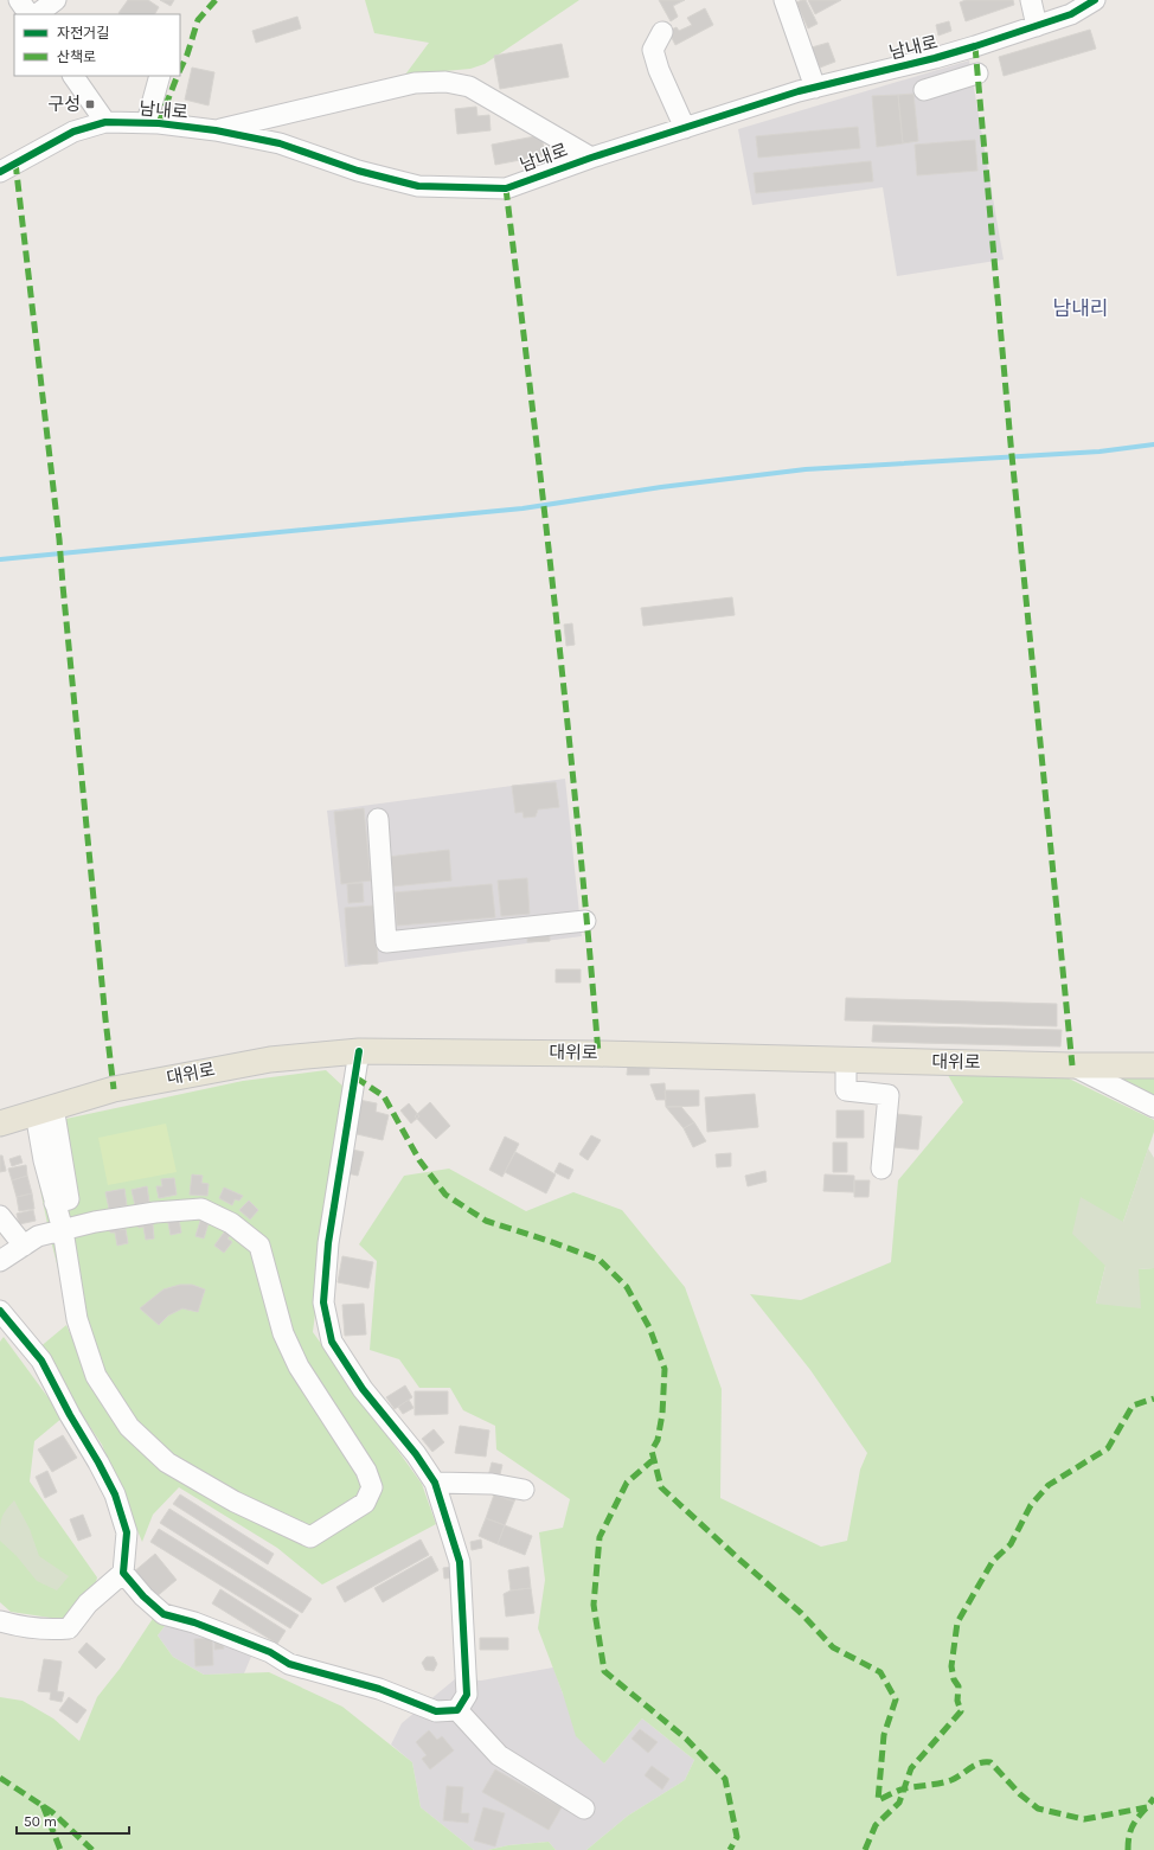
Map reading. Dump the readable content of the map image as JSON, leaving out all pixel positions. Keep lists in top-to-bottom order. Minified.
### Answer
{"streets":{"main road":["대위로"],"street":["남내로"]},"districts":["남내리"],"places":{"transit":["구성"]},"legend":["자전거길","산책로"],"scale_bar":"50 m"}
